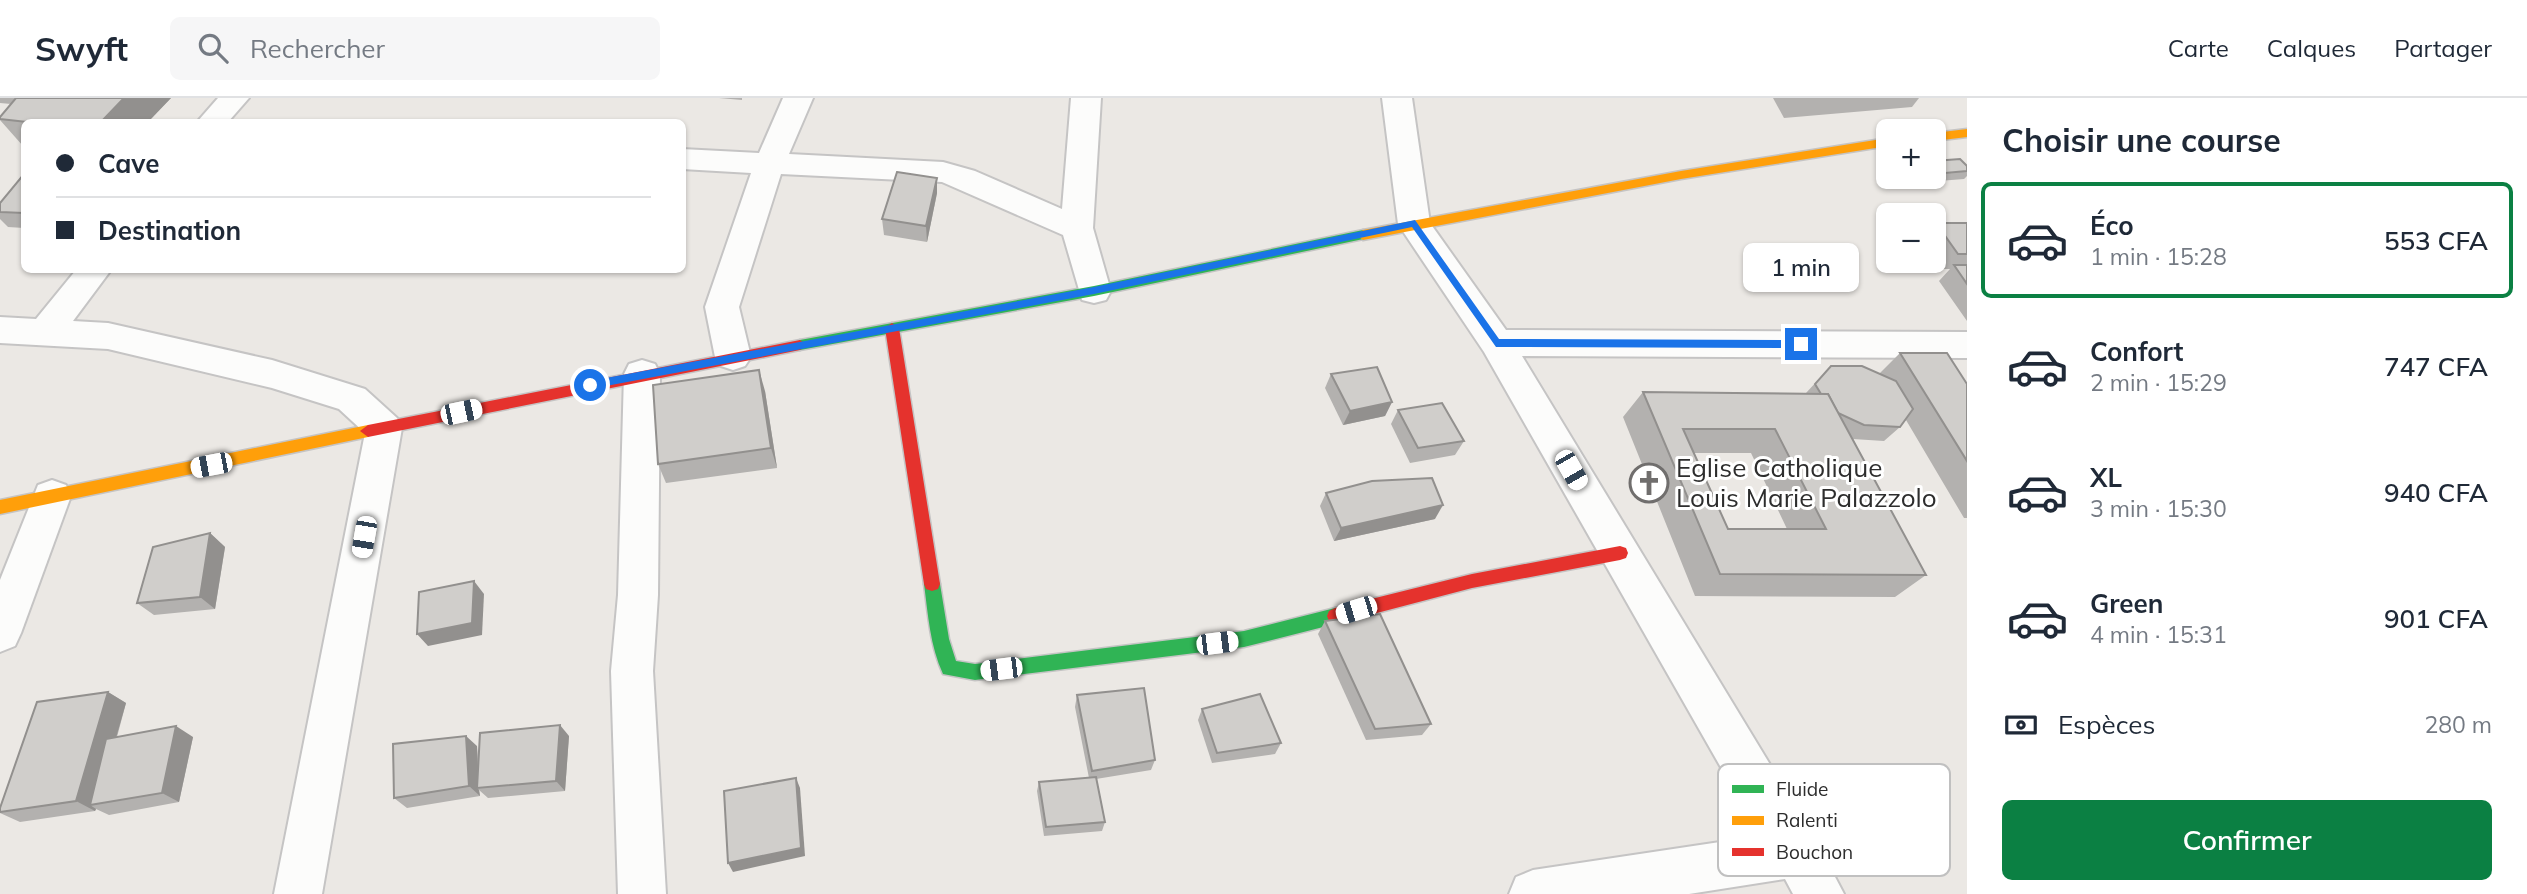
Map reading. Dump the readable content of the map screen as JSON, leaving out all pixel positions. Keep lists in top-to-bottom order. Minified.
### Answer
{"places":{"church":["Eglise Catholique Louis Marie Palazzolo"]},"legend":["Fluide","Ralenti","Bouchon"],"page":{"header":"Swyft","search":"Rechercher","nav":["Carte","Calques","Partager"],"heading":"Choisir une course","map_buttons":["+","−"],"banner":["Cave","Destination"],"list":[{"name":"Éco","note":"1 min · 15:28","value":"553 CFA"},{"name":"Confort","note":"2 min · 15:29","value":"747 CFA"},{"name":"XL","note":"3 min · 15:30","value":"940 CFA"},{"name":"Green","note":"4 min · 15:31","value":"901 CFA"}],"bubble":"1 min","pay":["Espèces","280 m"],"buttons":"Confirmer"}}
